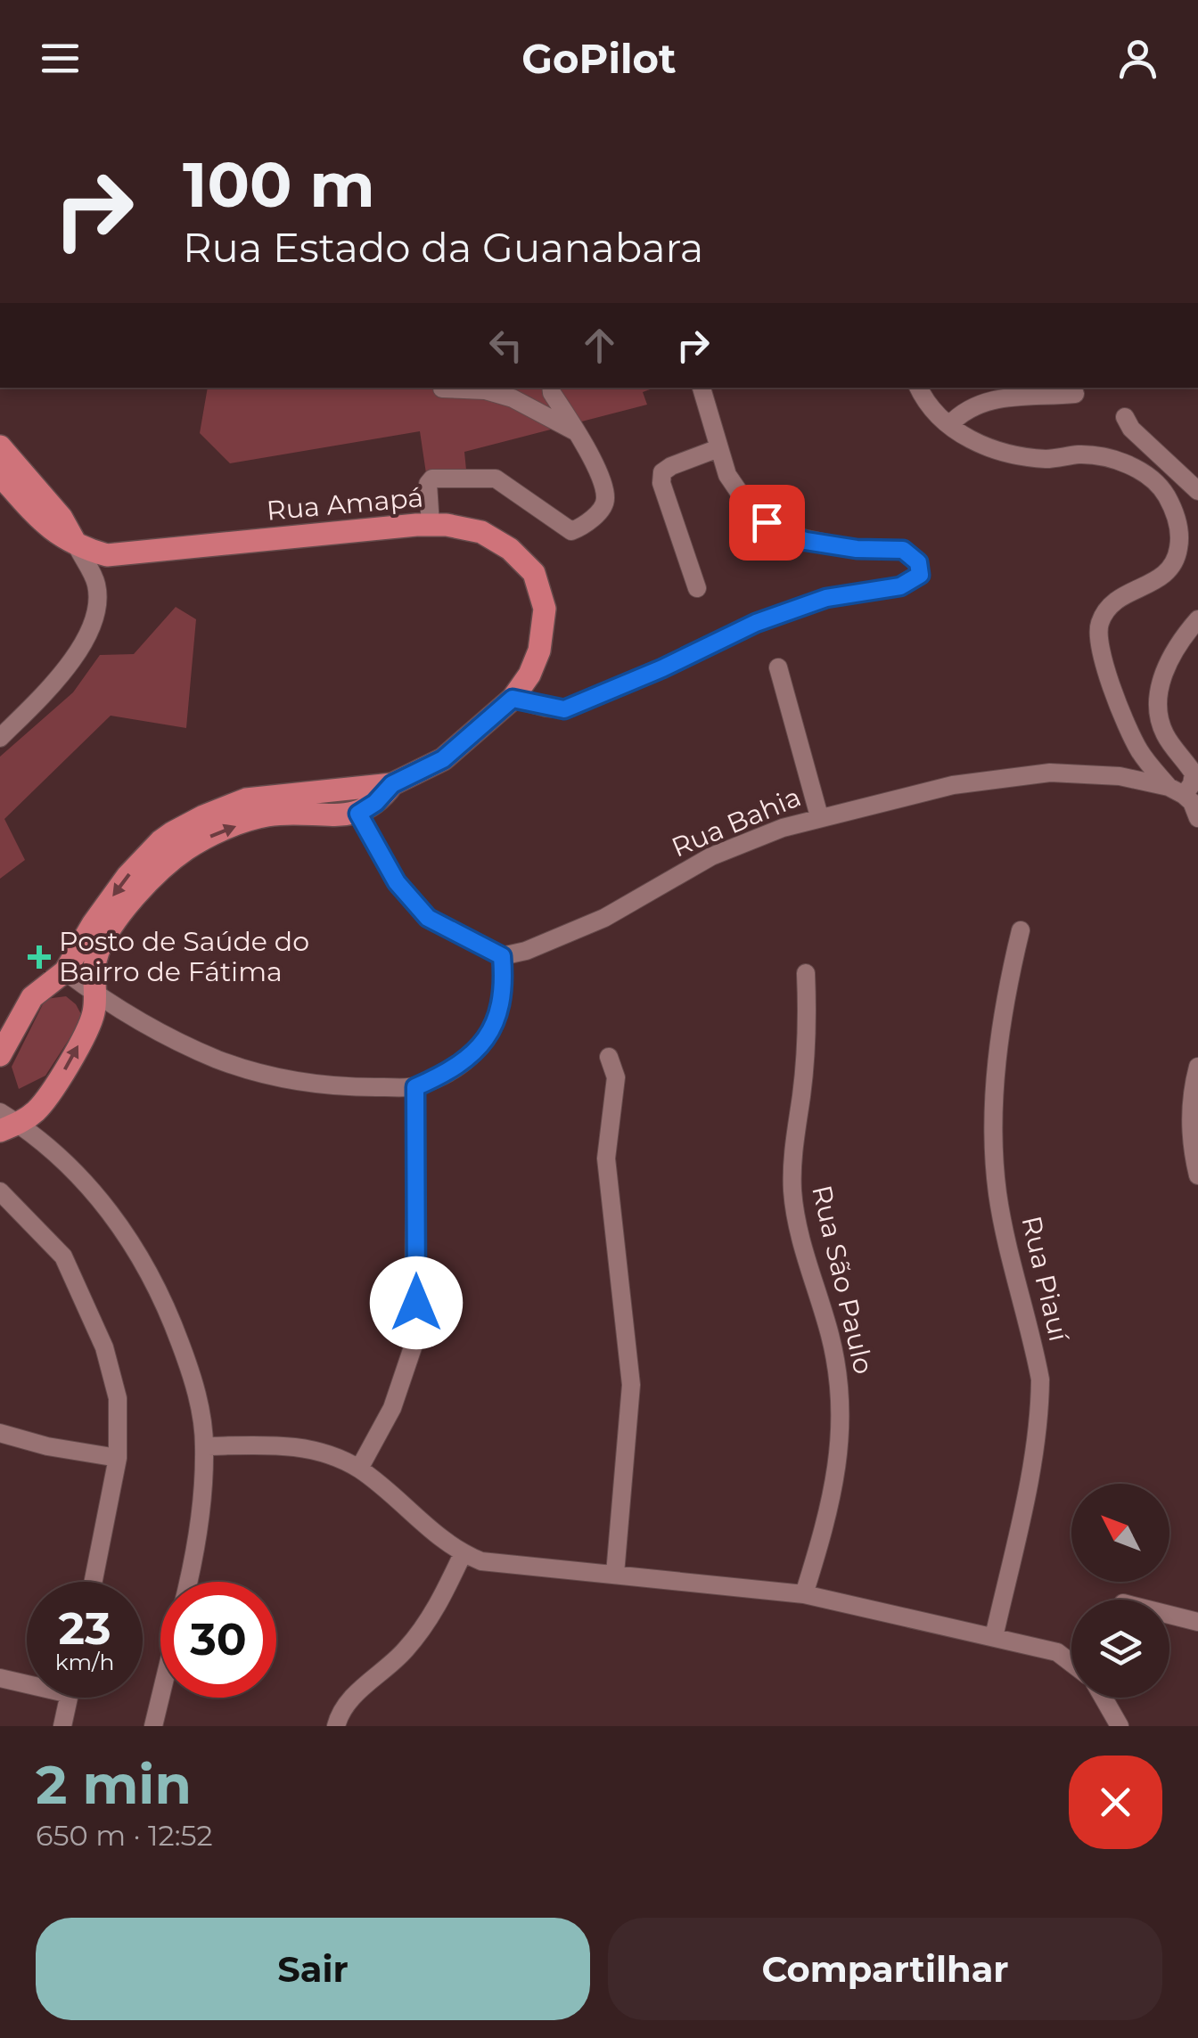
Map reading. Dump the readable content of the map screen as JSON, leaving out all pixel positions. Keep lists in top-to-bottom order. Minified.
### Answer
{"streets":{"main road":["Rua Amapá"],"street":["Rua Bahia","Rua Piauí","Rua São Paulo"]},"places":{"health":["Posto de Saúde do Bairro de Fátima"]},"north":"top left","page":{"header":"GoPilot","turn":["100 m","Rua Estado da Guanabara"],"speed":"23 km/h","limit":"30","heading":["2 min","650 m · 12:52"],"buttons":["Sair","Compartilhar"]}}
